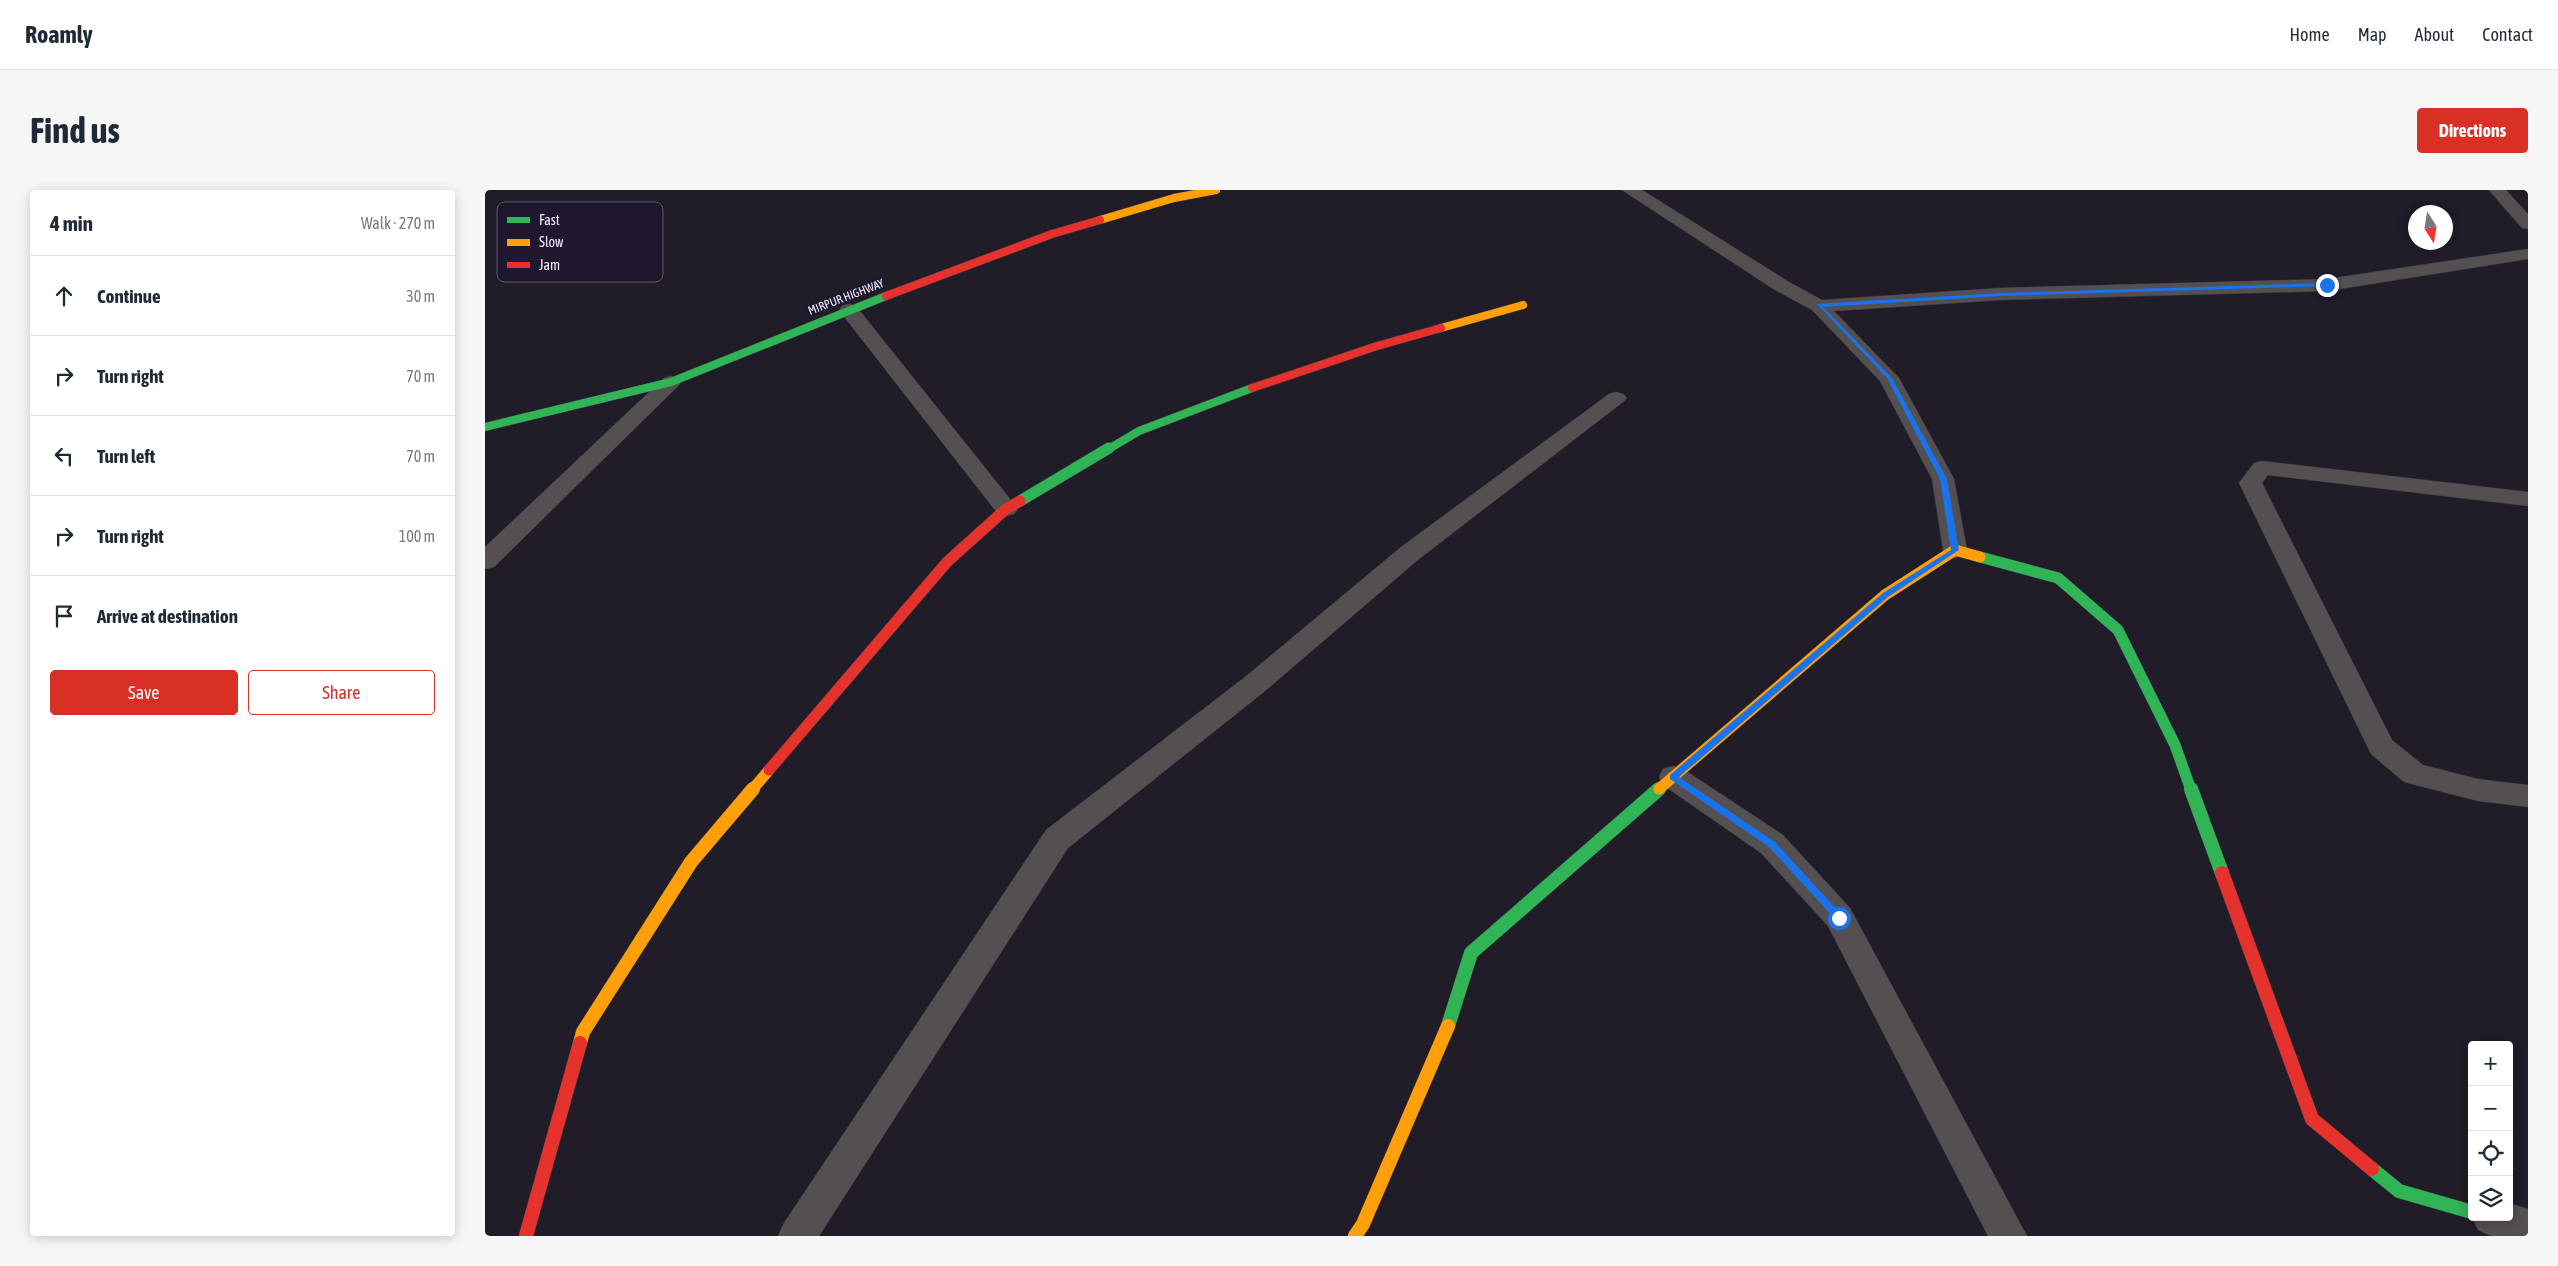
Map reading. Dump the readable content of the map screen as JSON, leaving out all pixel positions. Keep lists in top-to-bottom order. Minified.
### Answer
{"streets":{"street":["MIRPUR HIGHWAY"]},"legend":["Fast","Slow","Jam"],"north":"bottom","page":{"header":"Roamly","nav":["Home","Map","About","Contact"],"buttons":["Directions",["Save","Share"]],"title":"Find us","heading":["4 min","Walk · 270 m"],"list":[["Continue","30 m"],["Turn right","70 m"],["Turn left","70 m"],["Turn right","100 m"],"Arrive at destination"],"map_buttons":["+","−"]}}
